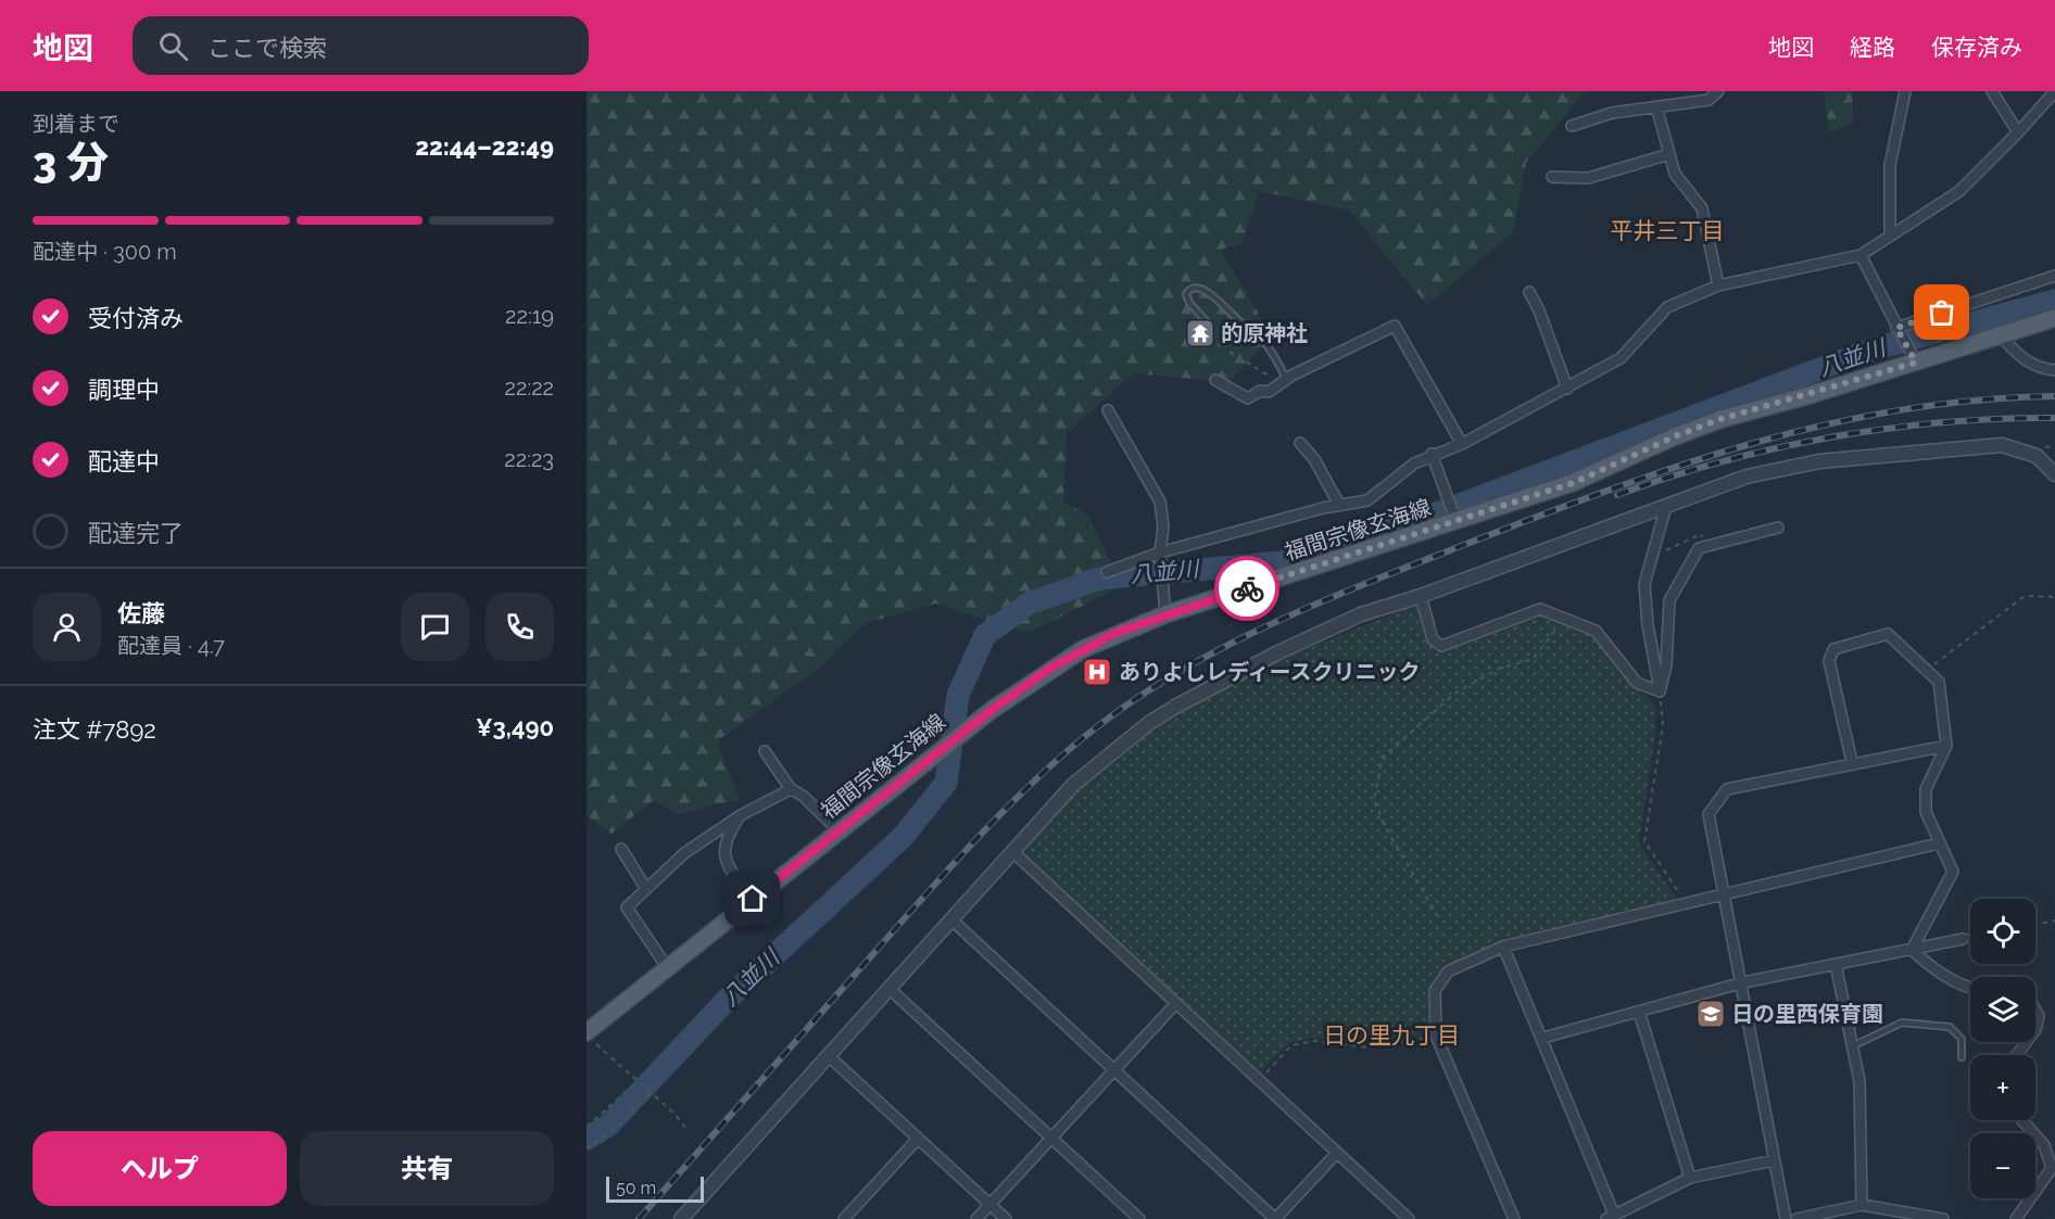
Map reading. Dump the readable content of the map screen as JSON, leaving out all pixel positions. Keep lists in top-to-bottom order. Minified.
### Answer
{"streets":{"main road":["福間宗像玄海線"]},"districts":["平井三丁目","日の里九丁目"],"water":["八並川"],"places":{"temple":["的原神社"],"hospital":["ありよしレディースクリニック"],"school or university":["日の里西保育園"]},"scale_bar":"50 m","page":{"header":"地図","search":"ここで検索","nav":["地図","経路","保存済み"],"heading":["3 分","到着まで","22:44–22:49"],"panel":["佐藤","配達員 · 4.7","注文 #7892","¥3,490"],"bar":"配達中 · 300 m","list":[["受付済み","22:19"],["調理中","22:22"],["配達中","22:23"],"配達完了"],"map_buttons":["+","−"],"buttons":["ヘルプ","共有"],"scale":"50 m"}}
